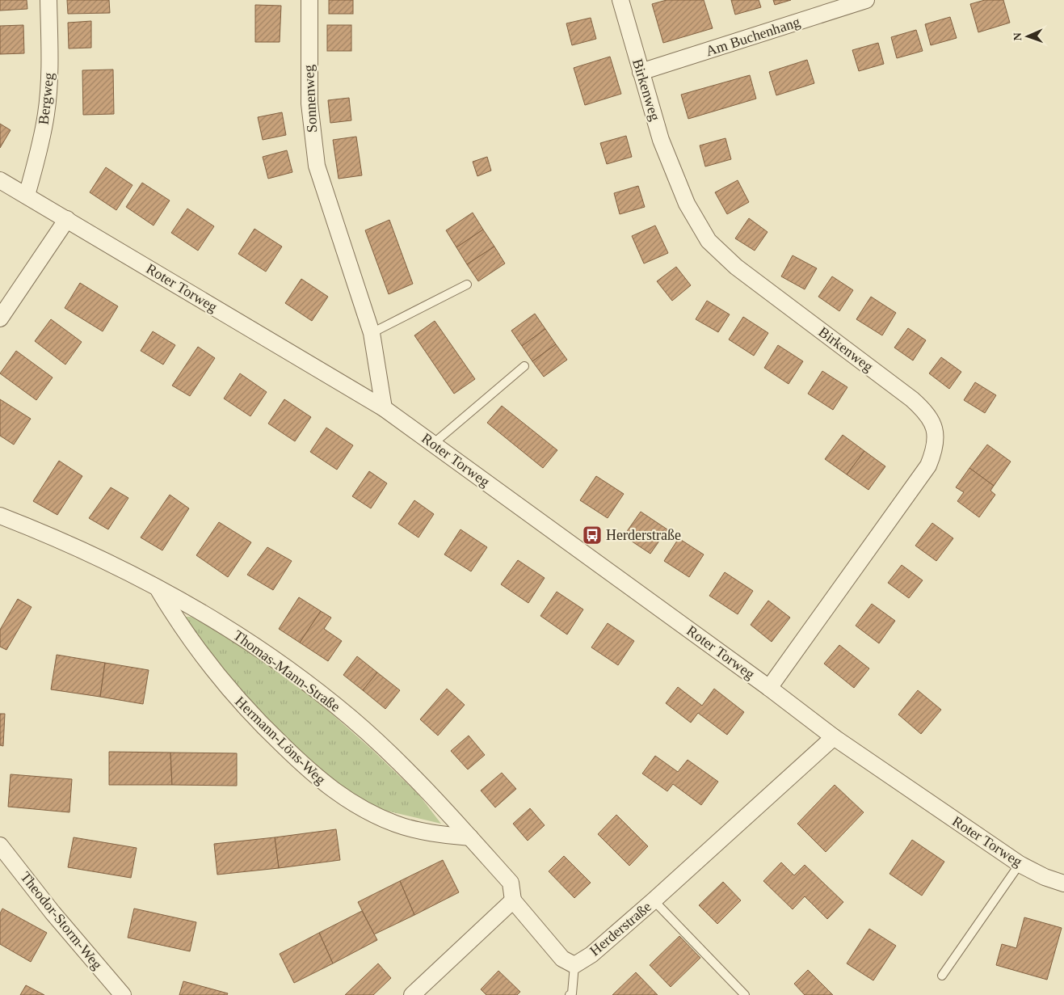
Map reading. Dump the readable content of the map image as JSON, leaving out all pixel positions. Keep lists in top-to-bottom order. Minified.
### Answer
{"streets":{"street":["Am Buchenhang","Birkenweg","Bergweg","Sonnenweg","Roter Torweg","Thomas-Mann-Straße","Hermann-Löns-Weg","Theodor-Storm-Weg","Herderstraße"]},"crossings":[["Am Buchenhang","Birkenweg"],["Birkenweg","Roter Torweg"],["Bergweg","Roter Torweg"],["Roter Torweg","Herderstraße"],["Thomas-Mann-Straße","Hermann-Löns-Weg"],["Thomas-Mann-Straße","Herderstraße"]],"places":{"bus stop":["Herderstraße"]},"north":"left"}
